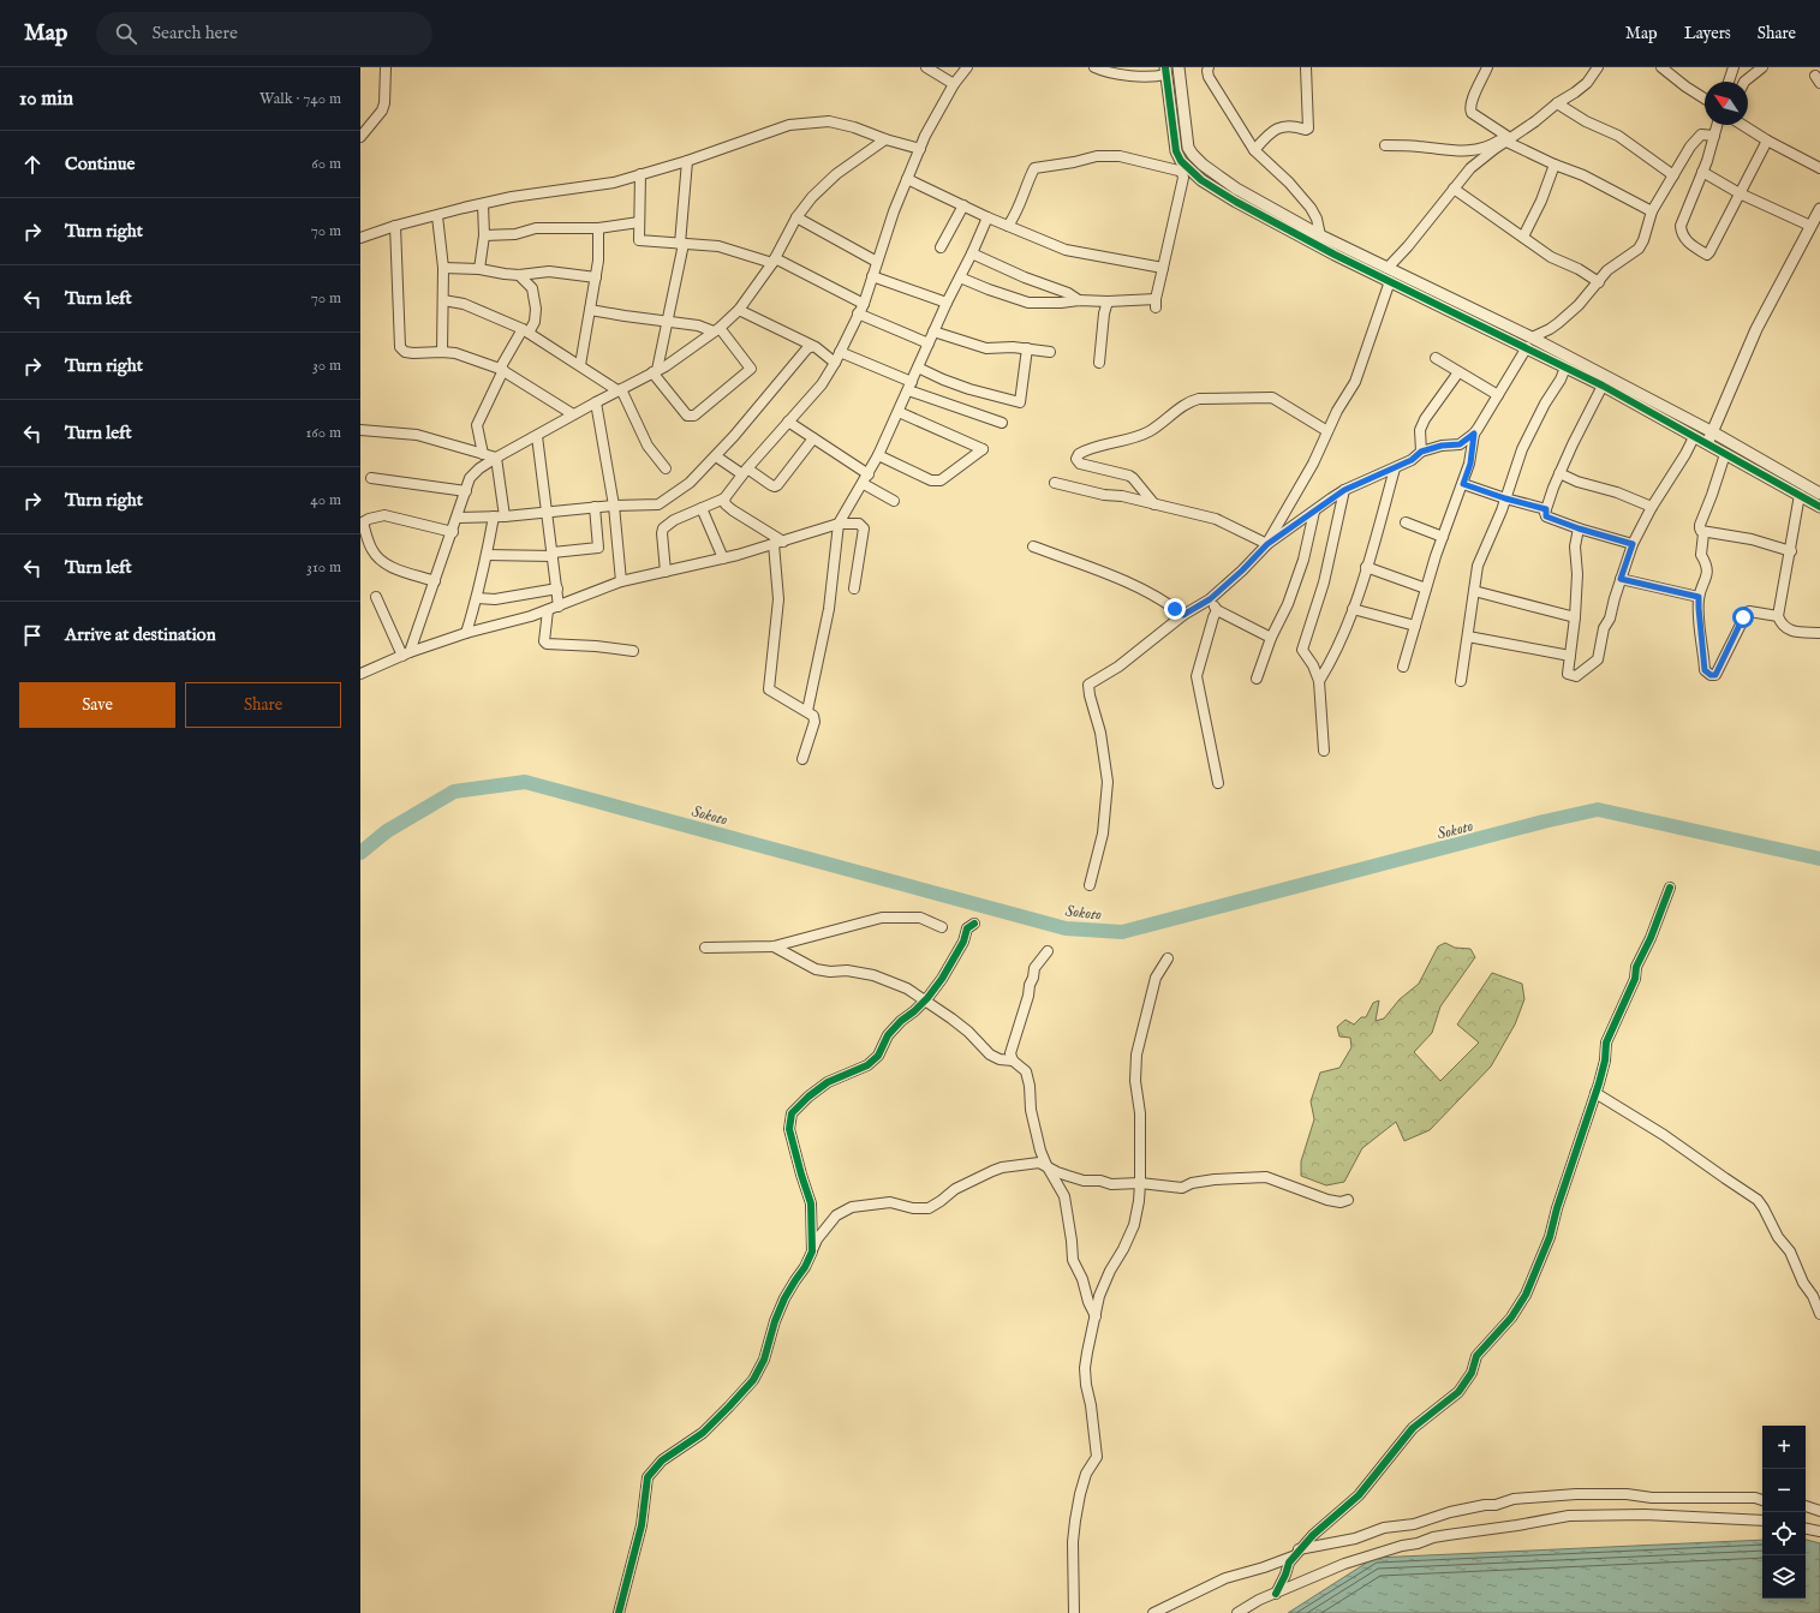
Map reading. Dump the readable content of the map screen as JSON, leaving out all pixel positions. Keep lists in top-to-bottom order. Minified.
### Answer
{"water":["Sokoto"],"north":"top left","page":{"header":"Map","search":"Search here","nav":["Map","Layers","Share"],"heading":["10 min","Walk · 740 m"],"list":[["Continue","60 m"],["Turn right","70 m"],["Turn left","70 m"],["Turn right","30 m"],["Turn left","160 m"],["Turn right","40 m"],["Turn left","310 m"],"Arrive at destination"],"buttons":["Save","Share"],"map_buttons":["+","−"]}}
